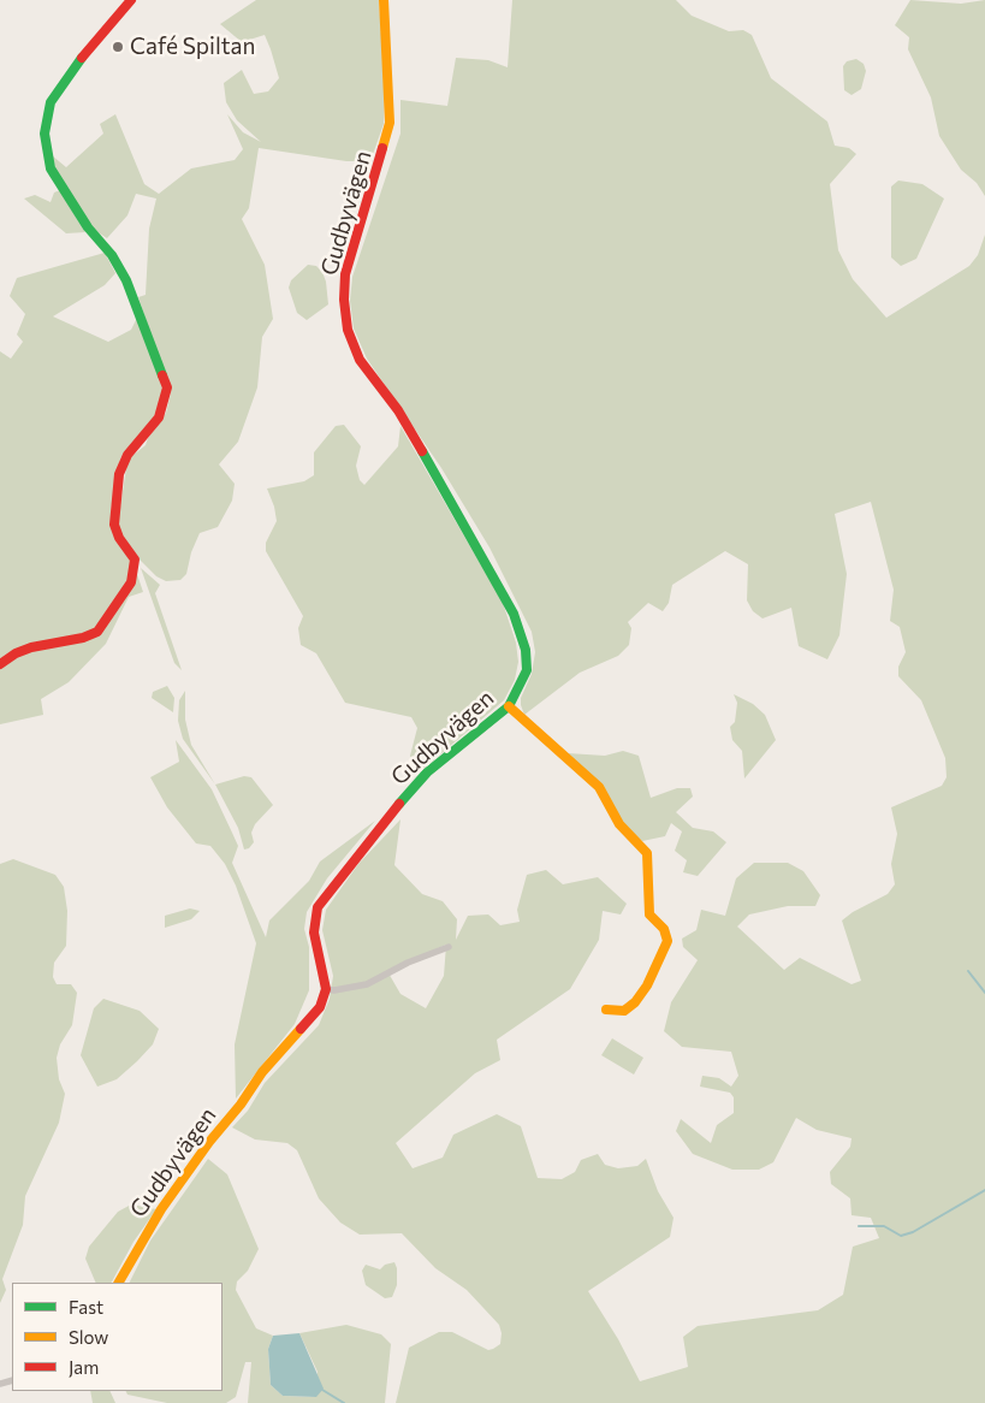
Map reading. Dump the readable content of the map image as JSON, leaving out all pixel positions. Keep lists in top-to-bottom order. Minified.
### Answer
{"streets":{"street":["Gudbyvägen"]},"places":["Café Spiltan"],"legend":["Fast","Slow","Jam"]}
